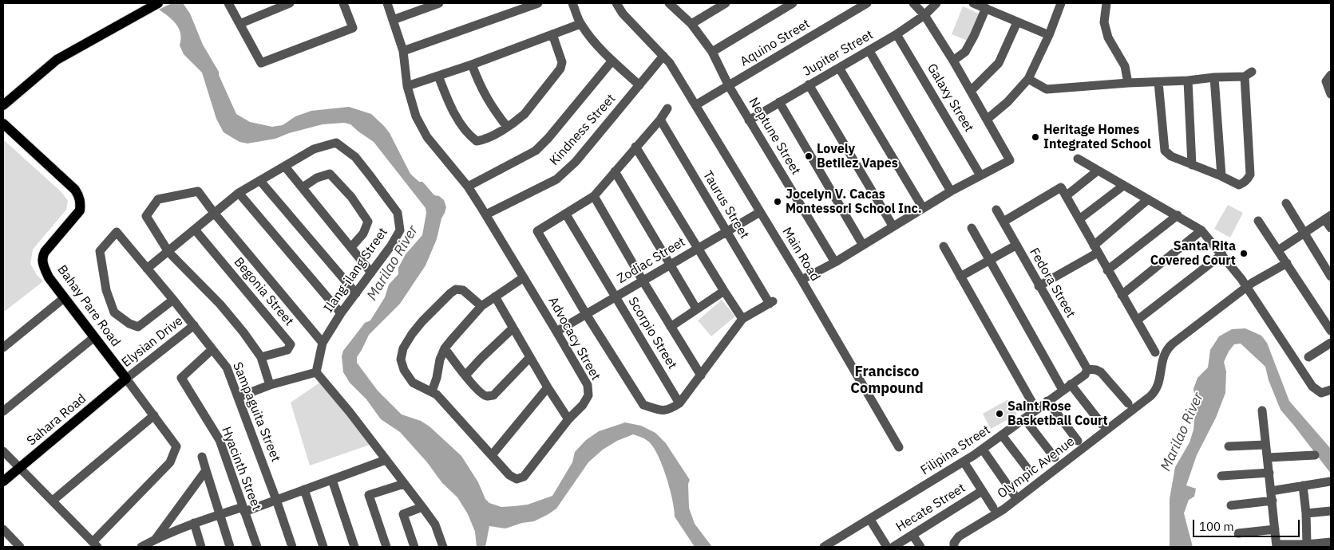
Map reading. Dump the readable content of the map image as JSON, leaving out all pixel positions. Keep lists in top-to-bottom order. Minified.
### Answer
{"streets":{"main road":["Bahay Pare Road","Sahara Road"],"street":["Aquino Street","Jupiter Street","Galaxy Street","Kindness Street","Neptune Street","Taurus Street","Main Road","Zodiac Street","Ilang-ilang Street","Fedora Street","Begonia Street","Scorpio Street","Advocacy Street","Elysian Drive","Sampaguita Street","Filipina Street","Olympic Avenue","Hyacinth Street","Hecate Street"]},"crossings":[["Aquino Street","Neptune Street"],["Aquino Street","Main Road"],["Jupiter Street","Galaxy Street"],["Jupiter Street","Neptune Street"],["Kindness Street","Main Road"],["Kindness Street","Advocacy Street"],["Taurus Street","Zodiac Street"],["Main Road","Zodiac Street"],["Zodiac Street","Scorpio Street"],["Zodiac Street","Advocacy Street"],["Ilang-ilang Street","Begonia Street"],["Ilang-ilang Street","Sampaguita Street"],["Fedora Street","Filipina Street"],["Bahay Pare Road","Elysian Drive"],["Bahay Pare Road","Sahara Road"],["Elysian Drive","Sampaguita Street"],["Elysian Drive","Sahara Road"],["Sampaguita Street","Hyacinth Street"]],"districts":["Francisco Compound"],"water":["Marilao River"],"places":["Heritage Homes Integrated School","Lovely Betilez Vapes","Jocelyn V. Cacas Montessori School Inc.","Santa Rita Covered Court","Saint Rose Basketball Court"],"scale_bar":"100 m"}
